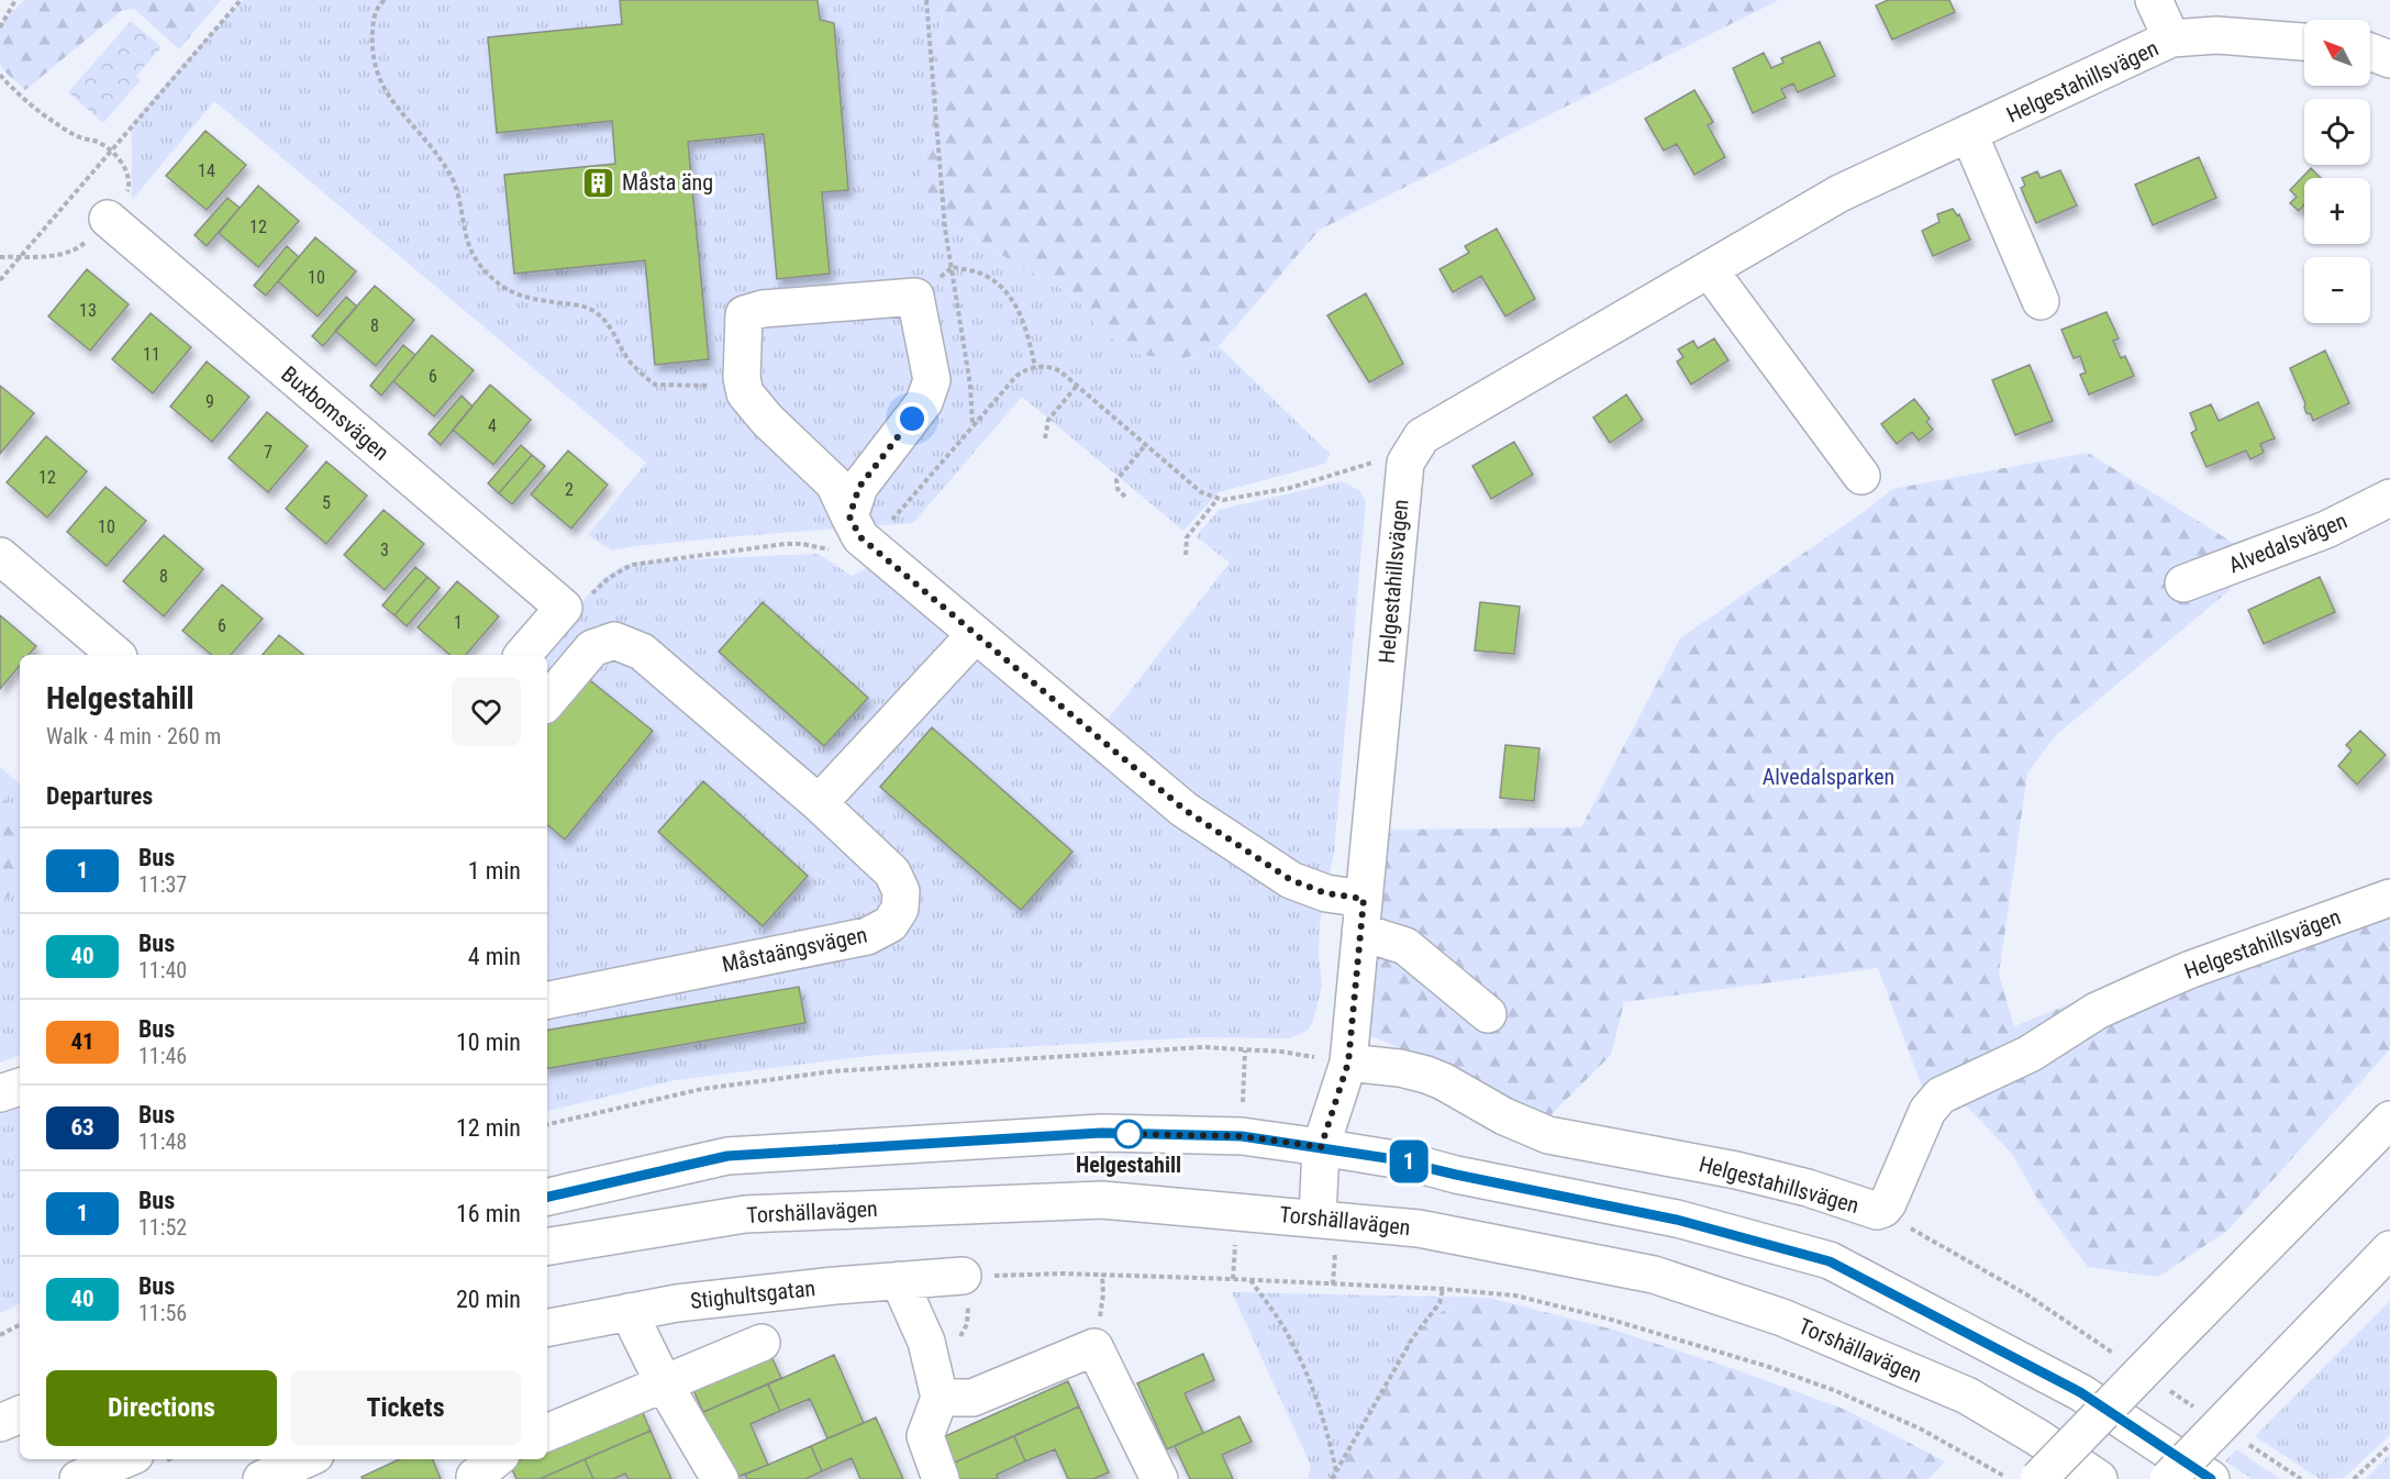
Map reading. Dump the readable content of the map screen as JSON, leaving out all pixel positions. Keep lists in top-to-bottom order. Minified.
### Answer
{"streets":{"main road":["Helgestahillsvägen","Buxbomsvägen","Alvedalsvägen","Måstaängsvägen","Torshällavägen","Stighultsgatan"]},"crossings":[["Helgestahillsvägen","Torshällavägen"]],"parks":["Alvedalsparken"],"places":{"building":["Måsta äng"],"other":["Helgestahill"]},"lines":["bus line 1"],"house_numbers":["14","12","10","13","8","11","6","9","4","7","12","2","5","10","3","8","1","6"],"north":"top left","page":{"on_map":"1","map_buttons":["+","−"],"heading":[["Helgestahill","Walk · 4 min · 260 m"],"Departures"],"list":[{"mark":"1","name":"Bus","note":"11:37","value":"1 min"},{"mark":"40","name":"Bus","note":"11:40","value":"4 min"},{"mark":"41","name":"Bus","note":"11:46","value":"10 min"},{"mark":"63","name":"Bus","note":"11:48","value":"12 min"},{"mark":"1","name":"Bus","note":"11:52","value":"16 min"},{"mark":"40","name":"Bus","note":"11:56","value":"20 min"}],"buttons":["Directions","Tickets"]}}
